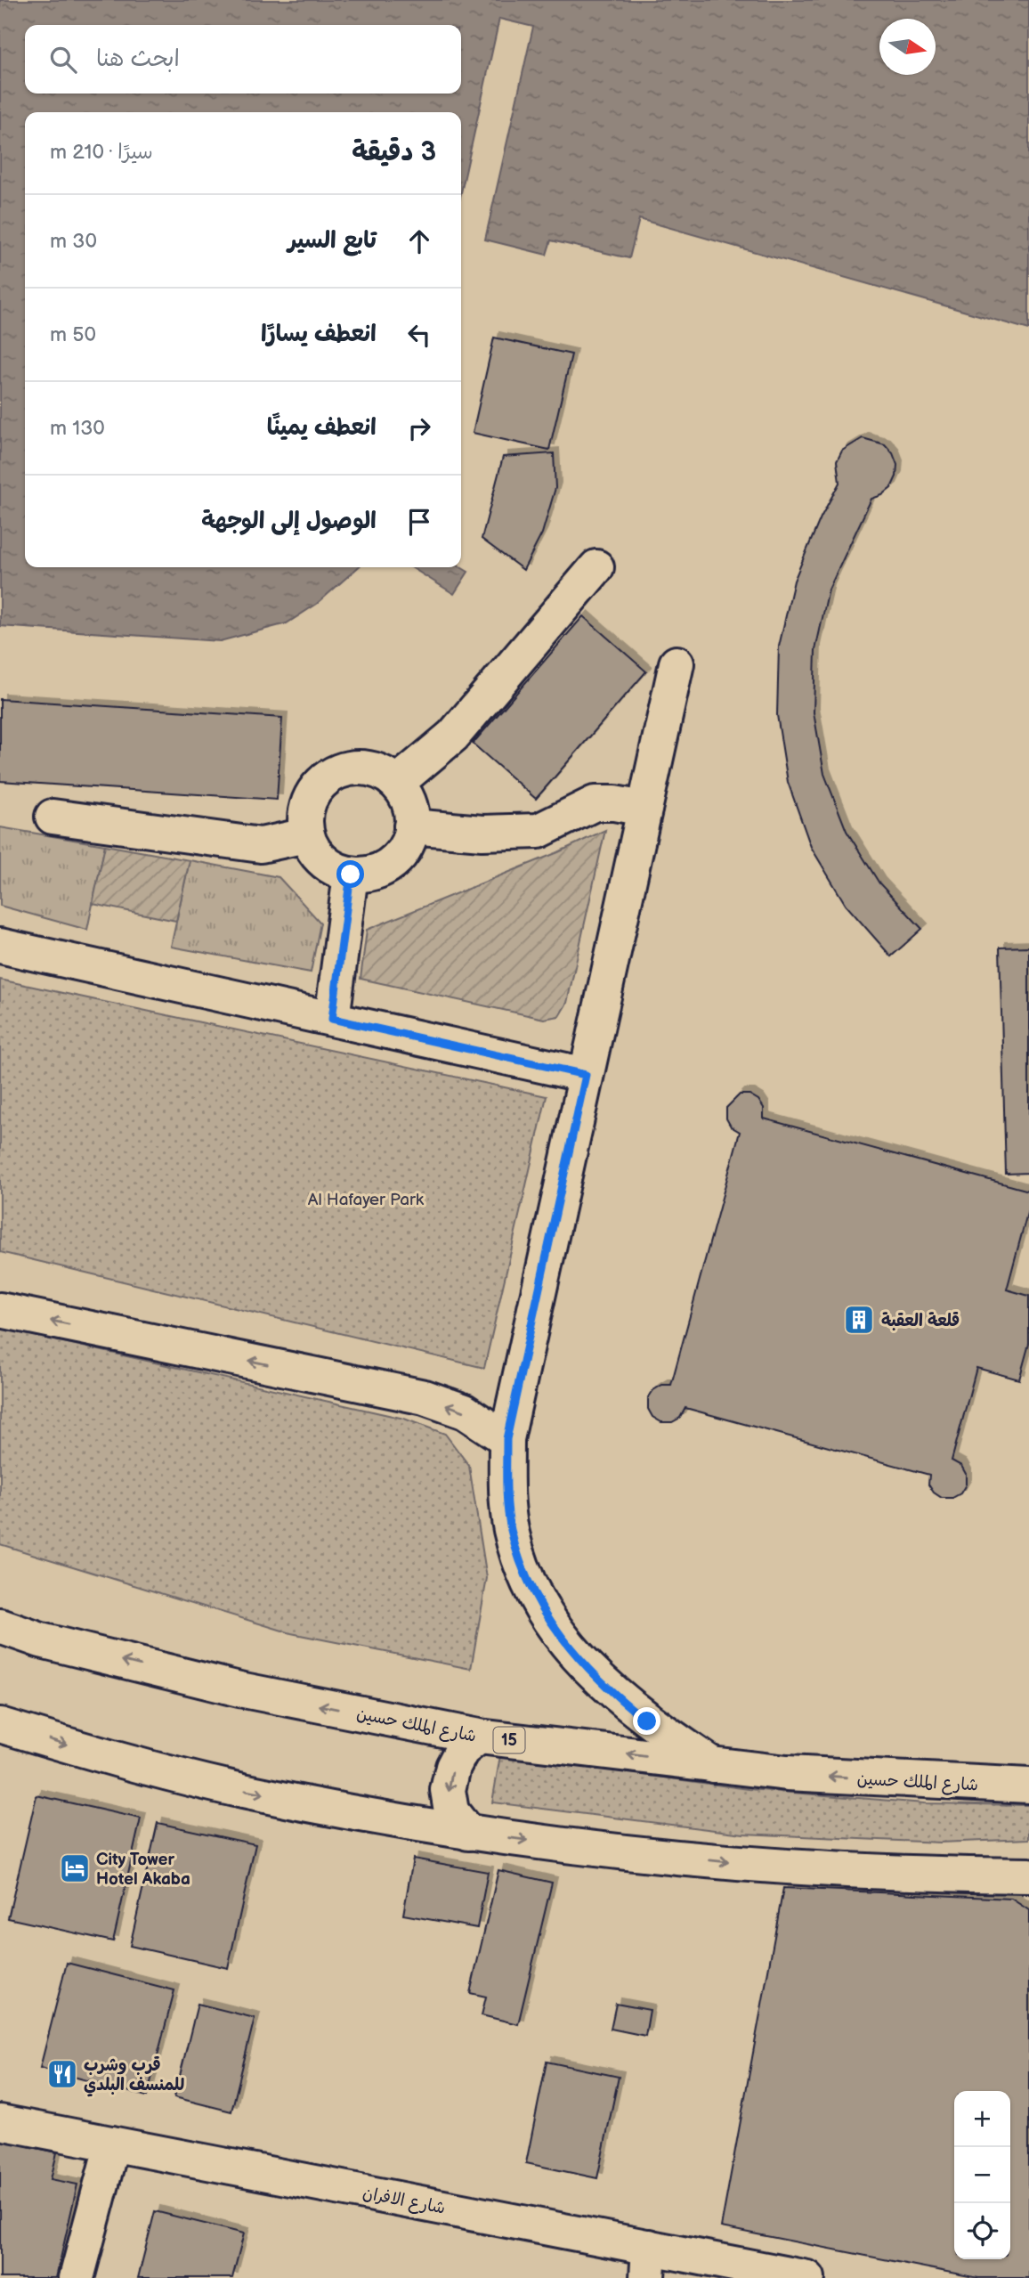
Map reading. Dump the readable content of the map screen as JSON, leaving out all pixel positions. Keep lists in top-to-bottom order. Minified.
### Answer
{"streets":{"main road":["شارع الملك حسين","15","شارع الافران"]},"parks":["Al Hafayer Park"],"places":{"building":["قلعة العقبة"],"hotel":["City Tower Hotel Akaba"],"restaurant":["قرب وشرب للمنسف البلدي"]},"north":"right","page":{"search":"ابحث هنا","heading":["3 دقيقة","سيرًا · 210 m"],"list":[["تابع السير","30 m"],["انعطف يسارًا","50 m"],["انعطف يمينًا","130 m"],"الوصول إلى الوجهة"],"map_buttons":["+","−"]}}
